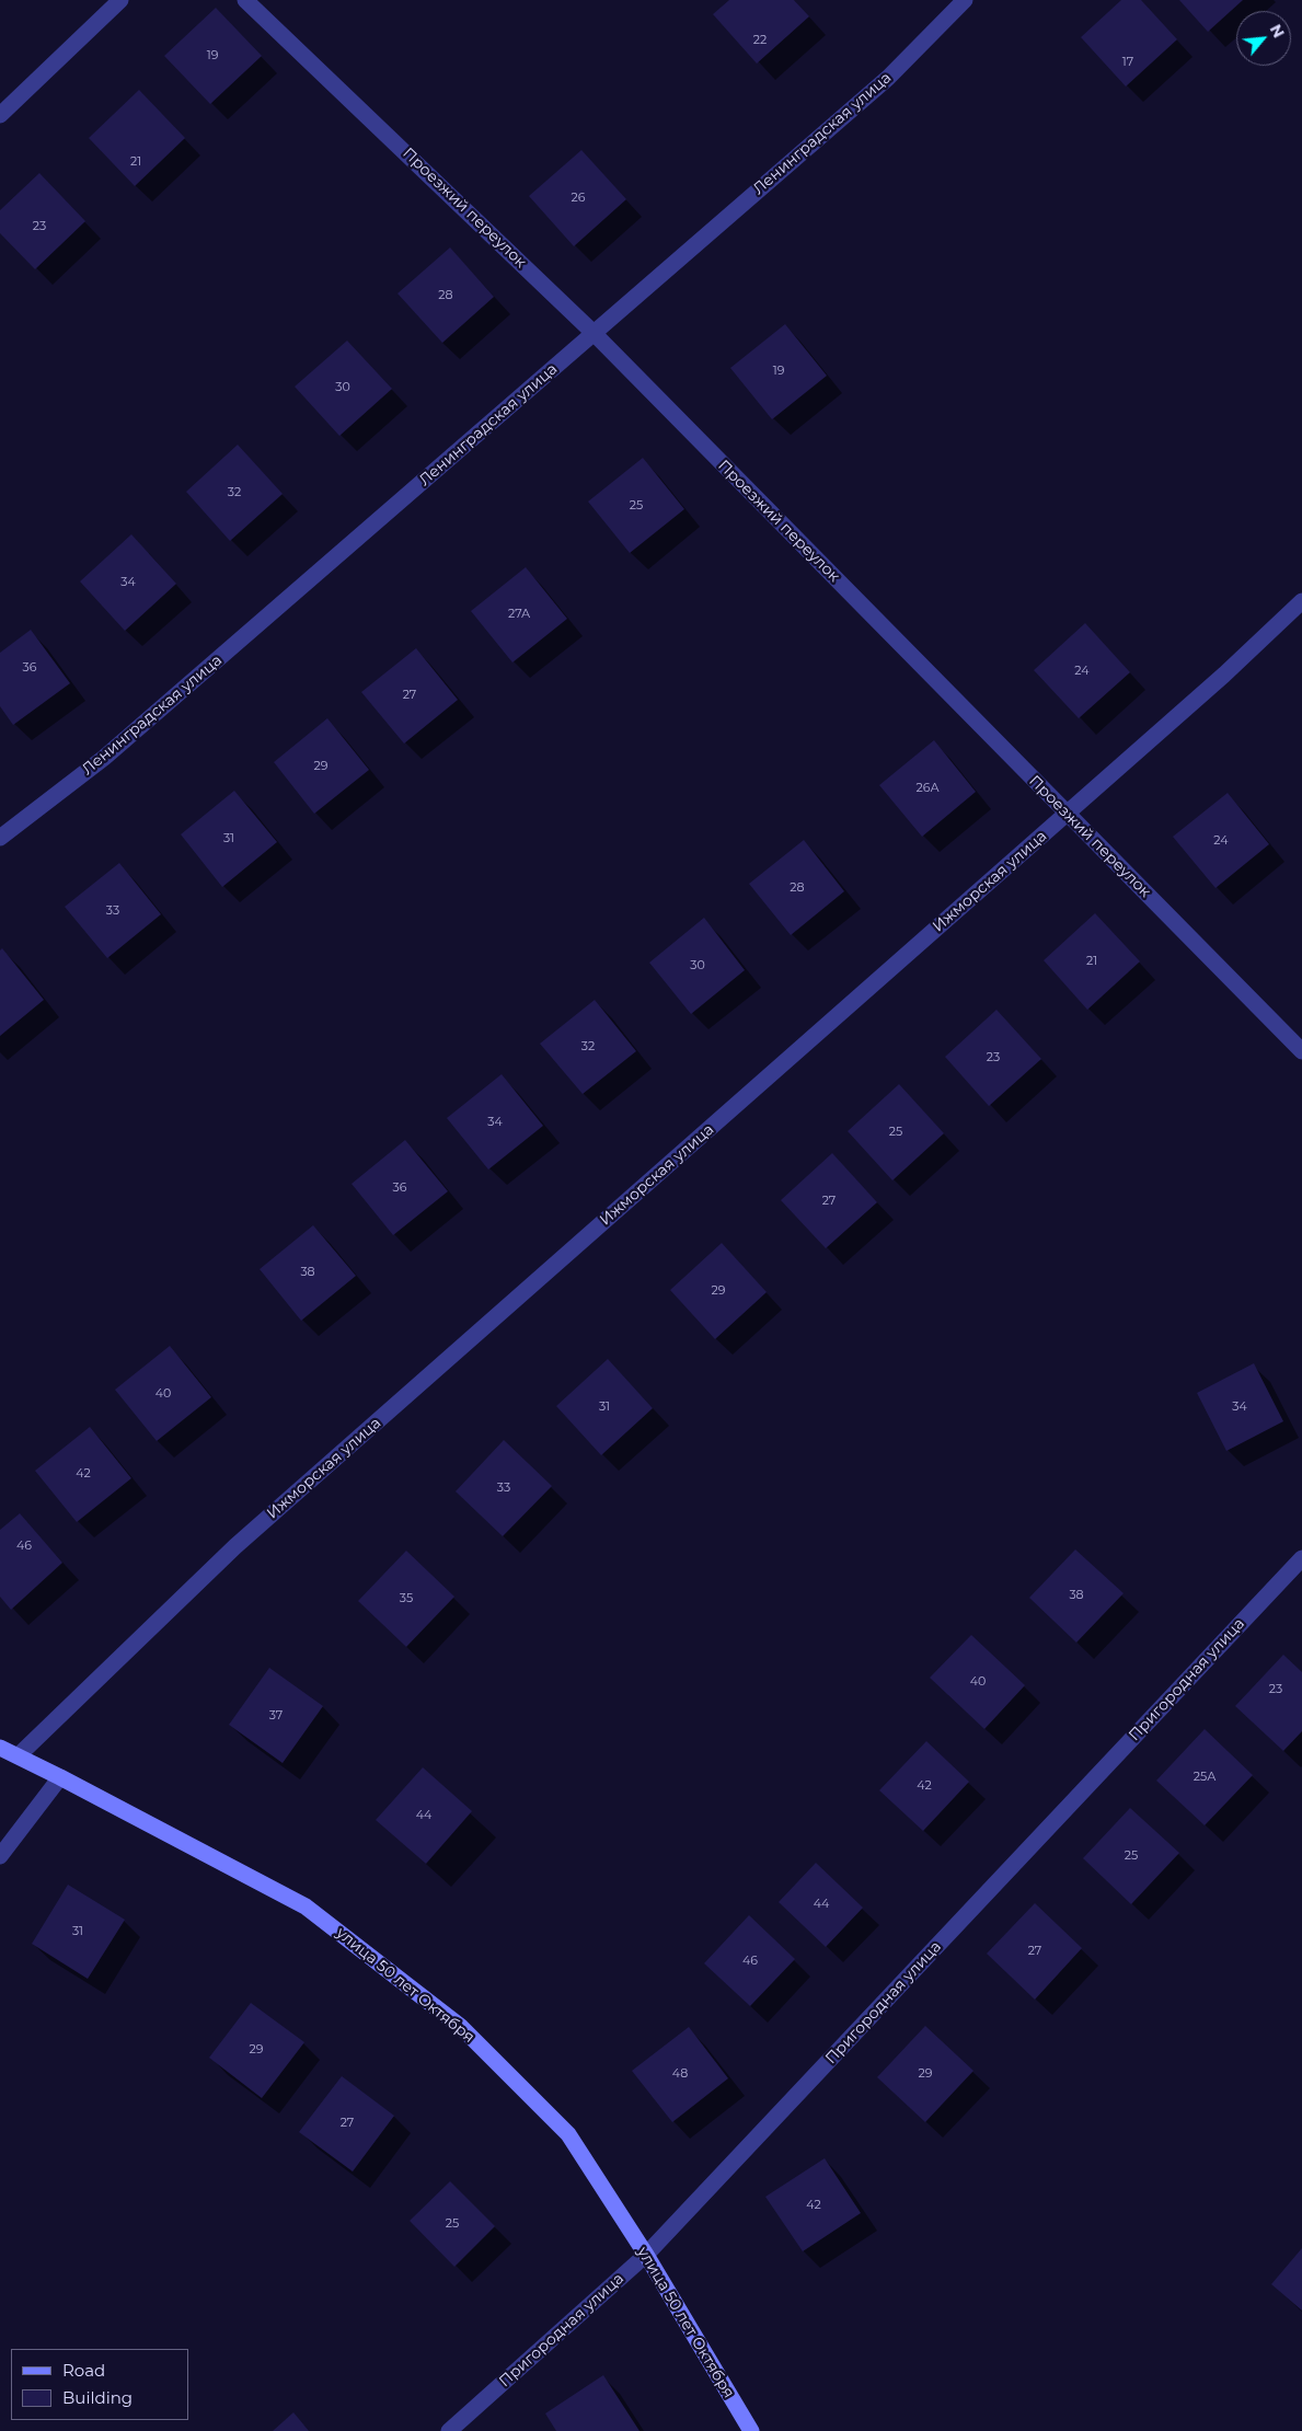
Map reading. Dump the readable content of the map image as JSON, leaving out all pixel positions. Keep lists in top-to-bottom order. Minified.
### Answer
{"streets":{"main road":["улица 50 лет Октября"],"street":["Ленинградская улица","Проезжий переулок","Ижморская улица","Пригородная улица"]},"crossings":[["Ленинградская улица","Проезжий переулок"],["Проезжий переулок","Ижморская улица"],["Ижморская улица","улица 50 лет Октября"],["Пригородная улица","улица 50 лет Октября"]],"house_numbers":["22","19","17","21","26","23","28","19","30","32","25","34","27А","36","24","27","29","26А","31","24","28","33","21","30","32","23","34","25","36","27","38","29","40","31","34","42","33","46","38","35","40","23","37","25А","42","44","25","44","31","27","46","29","48","29","27","42","25"],"legend":["Road","Building"],"north":"top right"}
